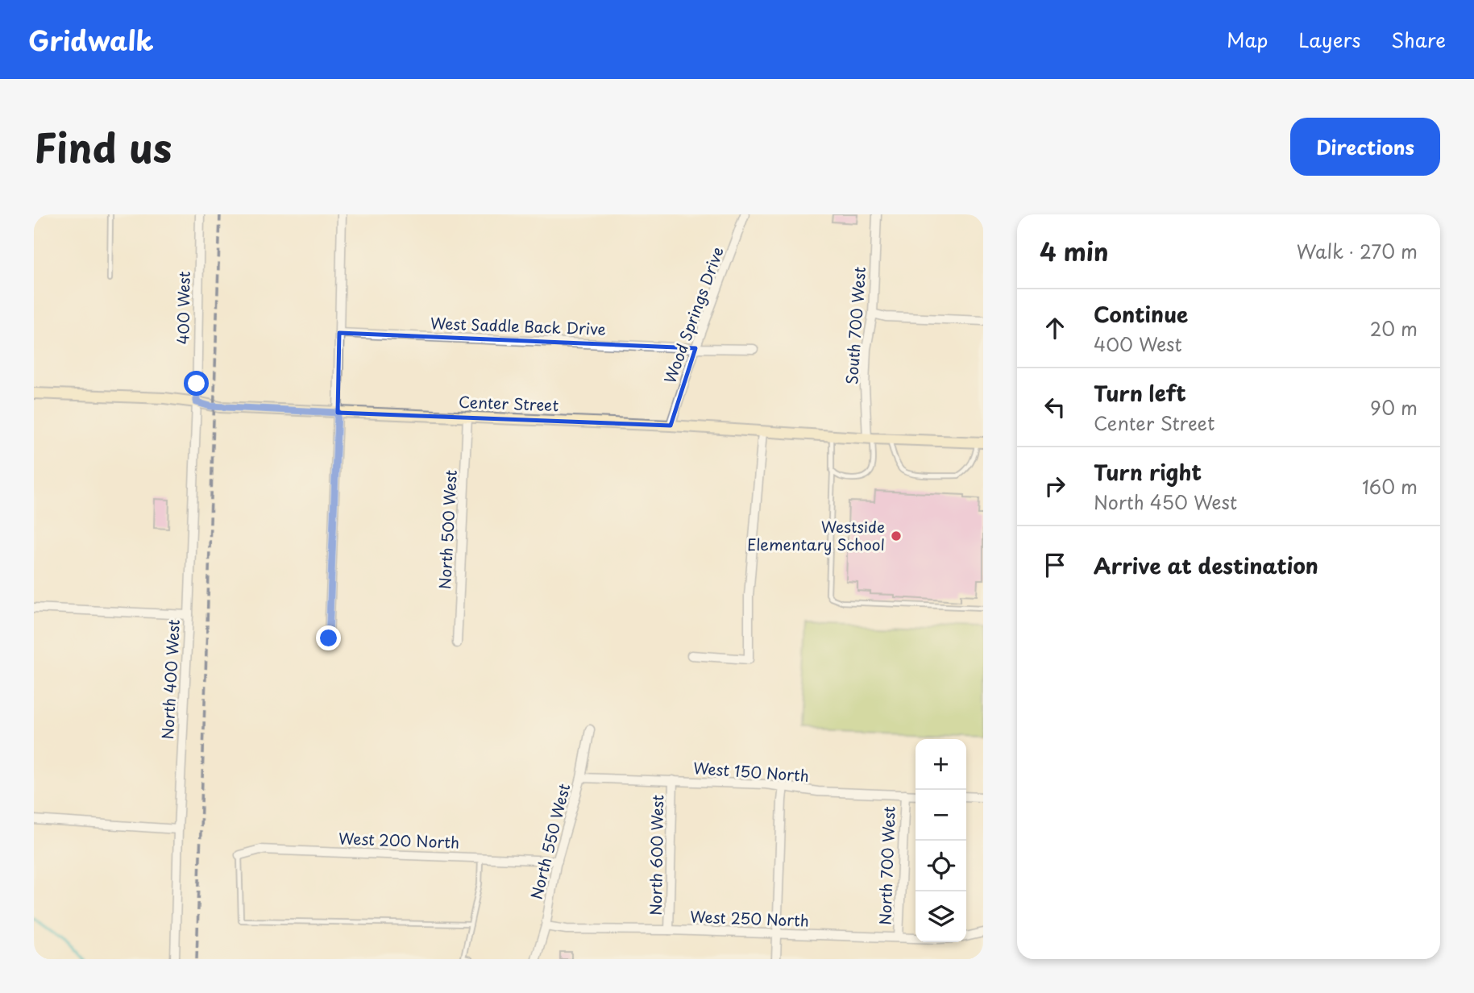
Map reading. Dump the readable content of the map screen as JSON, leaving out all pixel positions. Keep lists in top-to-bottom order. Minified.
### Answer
{"streets":{"street":["400 West","Wood Springs Drive","South 700 West","West Saddle Back Drive","Center Street","North 500 West","North 400 West","West 150 North","West 200 North","North 550 West","North 600 West","North 700 West","West 250 North"]},"crossings":[["400 West","Center Street"],["400 West","North 400 West"],["Wood Springs Drive","West Saddle Back Drive"],["Wood Springs Drive","Center Street"],["South 700 West","Center Street"],["Center Street","North 500 West"],["Center Street","North 400 West"],["West 150 North","North 550 West"],["West 150 North","North 600 West"],["West 150 North","North 700 West"],["West 200 North","North 550 West"],["North 550 West","West 250 North"],["North 600 West","West 250 North"],["North 700 West","West 250 North"]],"places":["Westside Elementary School"],"page":{"header":"Gridwalk","nav":["Map","Layers","Share"],"title":"Find us","buttons":"Directions","heading":["4 min","Walk · 270 m"],"list":[["Continue","400 West","20 m"],["Turn left","Center Street","90 m"],["Turn right","North 450 West","160 m"],"Arrive at destination"],"map_buttons":["+","−"]}}
